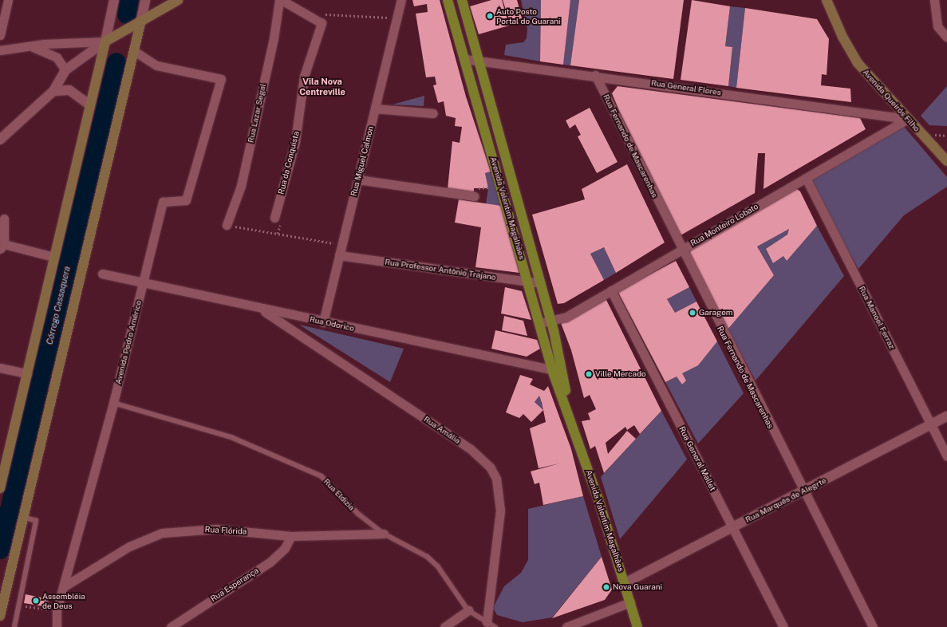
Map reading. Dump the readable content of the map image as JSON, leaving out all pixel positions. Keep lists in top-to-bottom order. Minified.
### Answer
{"streets":{"main road":["Avenida Queirós Filho","Avenida Valentim Magalhães"],"street":["Rua General Flores","Rua Lazar Segal","Rua Fernando de Mascarenhas","Rua Miguel Calmon","Rua da Conquista","Rua Monteiro Lobato","Rua Professor Antônio Trajano","Rua Manoel Ferraz","Rua Odorico","Avenida Pedro Américo","Rua Amália","Rua General Mallet","Rua Marquês de Alegrte","Rua Flórida","Rua Esperança"],"lane":["Rua Eldizia"]},"crossings":[["Rua General Flores","Avenida Queirós Filho"],["Rua General Flores","Rua Fernando de Mascarenhas"],["Rua General Flores","Avenida Valentim Magalhães"],["Rua General Flores","Rua Monteiro Lobato"],["Avenida Queirós Filho","Rua Monteiro Lobato"],["Rua Fernando de Mascarenhas","Rua Monteiro Lobato"],["Rua Fernando de Mascarenhas","Rua Marquês de Alegrte"],["Rua Miguel Calmon","Rua Professor Antônio Trajano"],["Rua Miguel Calmon","Rua Odorico"],["Avenida Valentim Magalhães","Rua Monteiro Lobato"],["Avenida Valentim Magalhães","Rua Professor Antônio Trajano"],["Avenida Valentim Magalhães","Rua Odorico"],["Avenida Valentim Magalhães","Rua Marquês de Alegrte"],["Rua Monteiro Lobato","Rua Manoel Ferraz"],["Rua Monteiro Lobato","Rua General Mallet"],["Rua Manoel Ferraz","Rua Marquês de Alegrte"],["Rua Odorico","Avenida Pedro Américo"],["Rua Odorico","Rua Amália"],["Avenida Pedro Américo","Rua Eldizia"],["Avenida Pedro Américo","Rua Flórida"],["Rua Amália","Rua Eldizia"],["Rua General Mallet","Rua Marquês de Alegrte"],["Rua Eldizia","Rua Flórida"],["Rua Flórida","Rua Esperança"]],"districts":["Vila Nova Centreville"],"water":["Córrego Cassaquera"],"places":["Auto Posto Portal do Guarani","Garagem","Ville Mercado","Nova Guarani","Assembléia de Deus"]}
